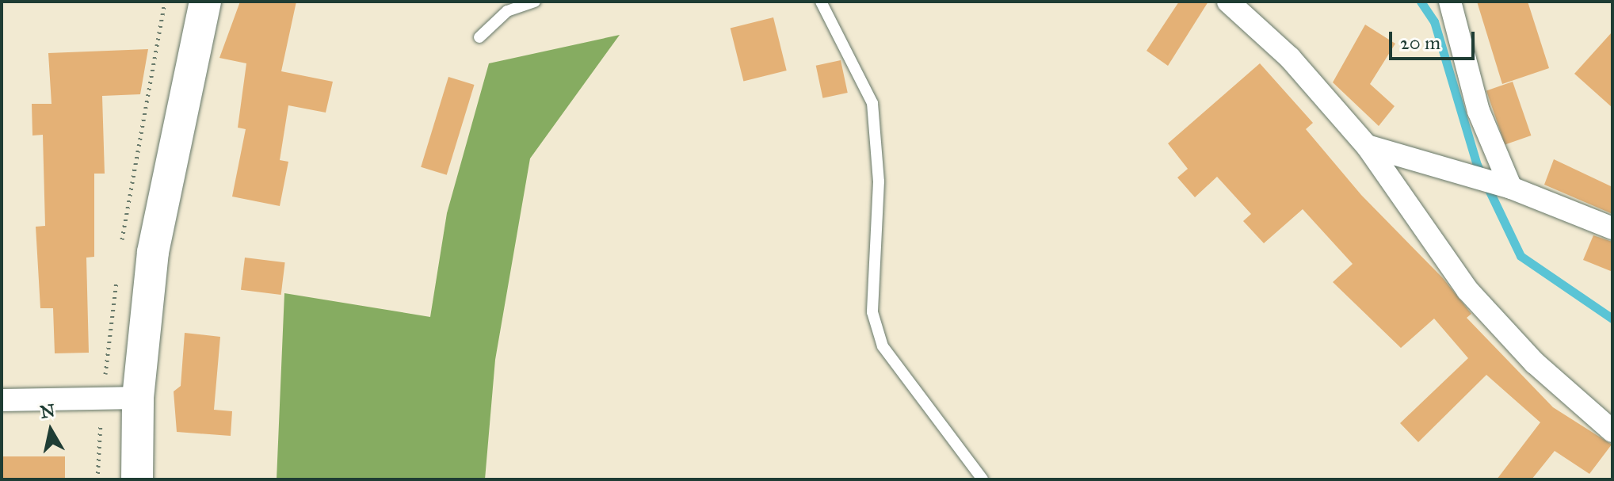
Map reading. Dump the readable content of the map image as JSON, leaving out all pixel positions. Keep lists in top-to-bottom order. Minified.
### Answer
{"scale_bar":"20 m","north":"top"}
